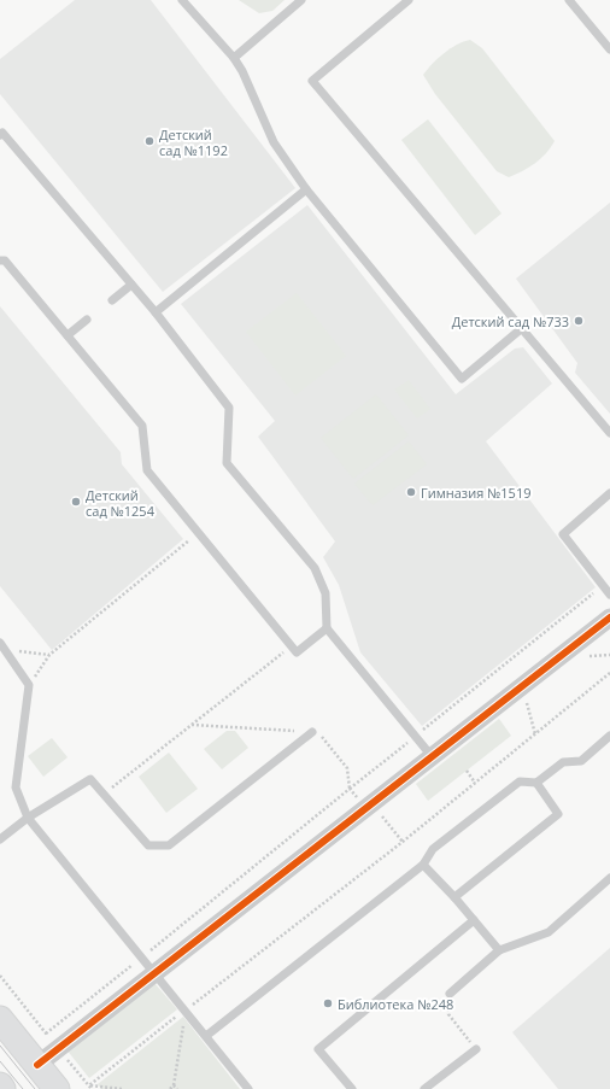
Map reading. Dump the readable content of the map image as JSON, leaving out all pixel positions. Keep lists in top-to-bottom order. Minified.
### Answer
{"places":["Детский сад №1192","Детский сад №733","Гимназия №1519","Детский сад №1254","Библиотека №248"]}
